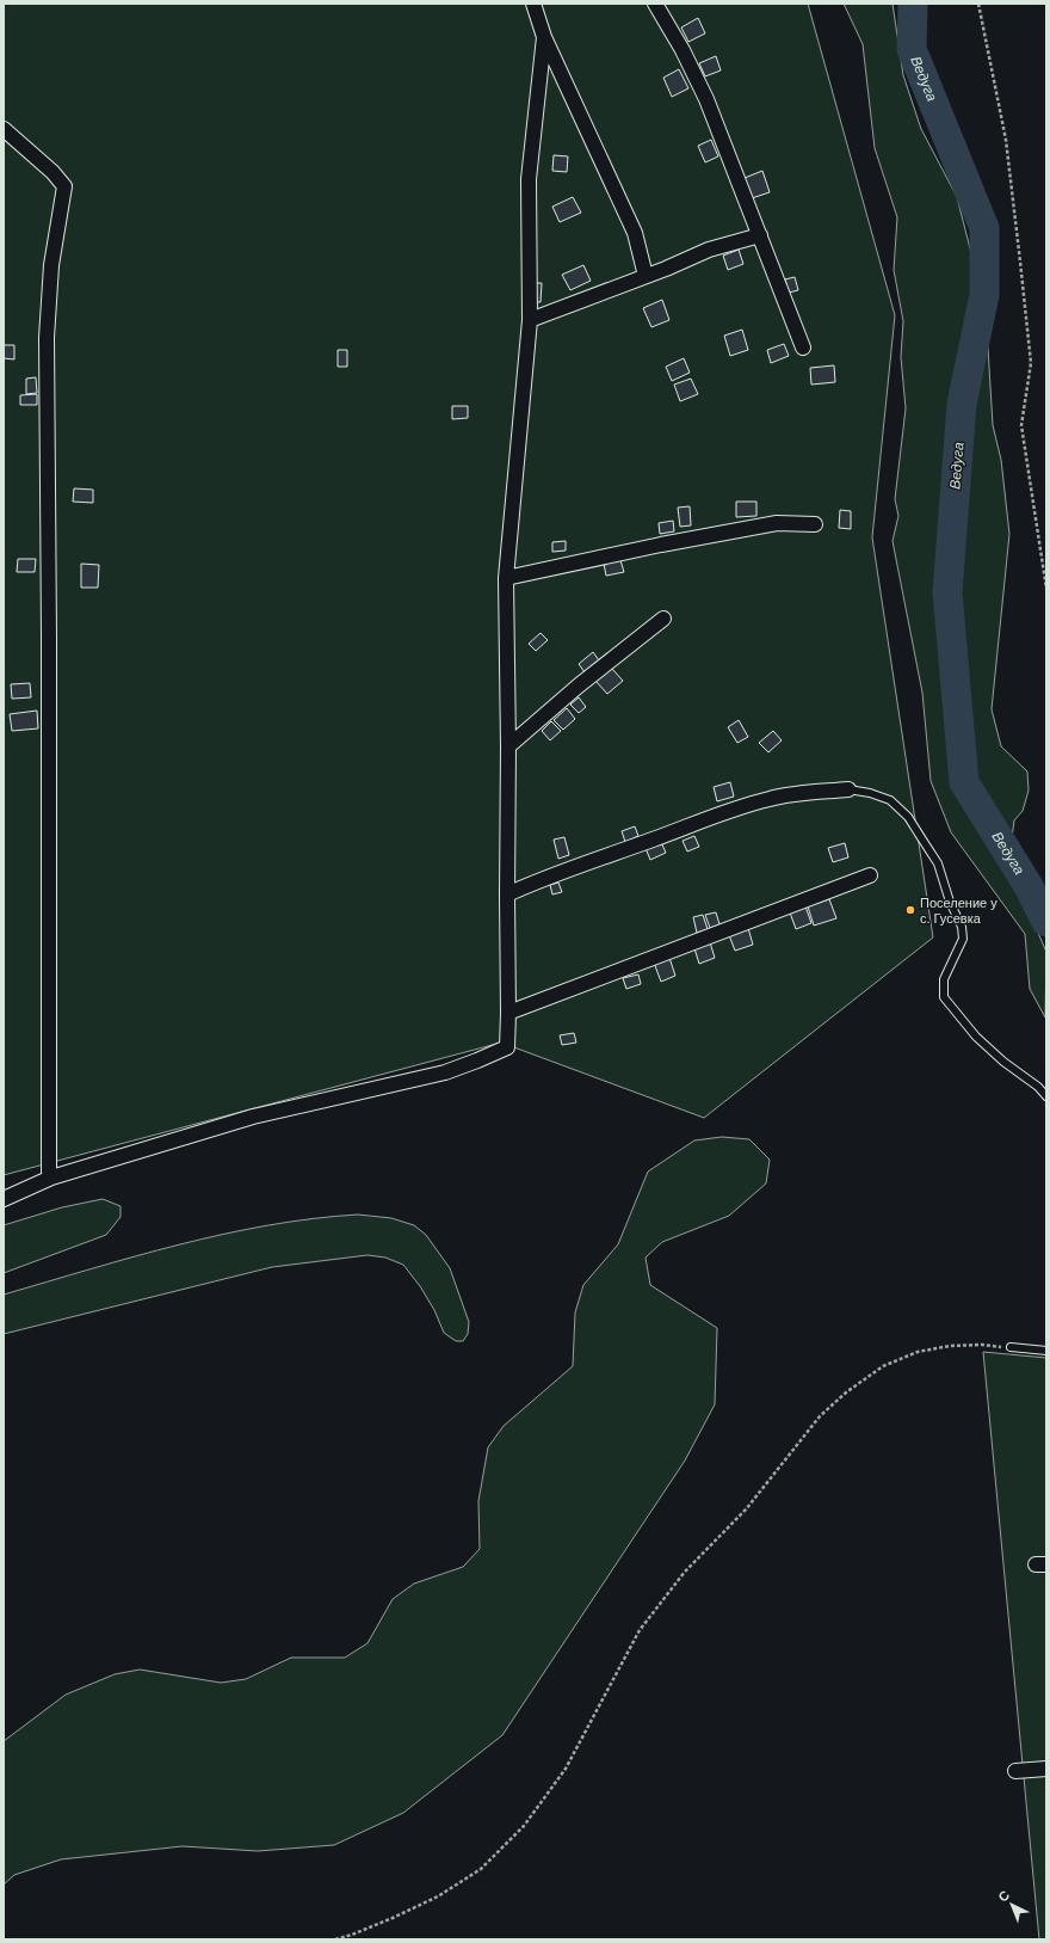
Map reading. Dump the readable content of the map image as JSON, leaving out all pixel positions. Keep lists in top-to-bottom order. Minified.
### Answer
{"water":["Ведуга"],"places":["Поселение у с. Гусевка"],"north":"top left"}
